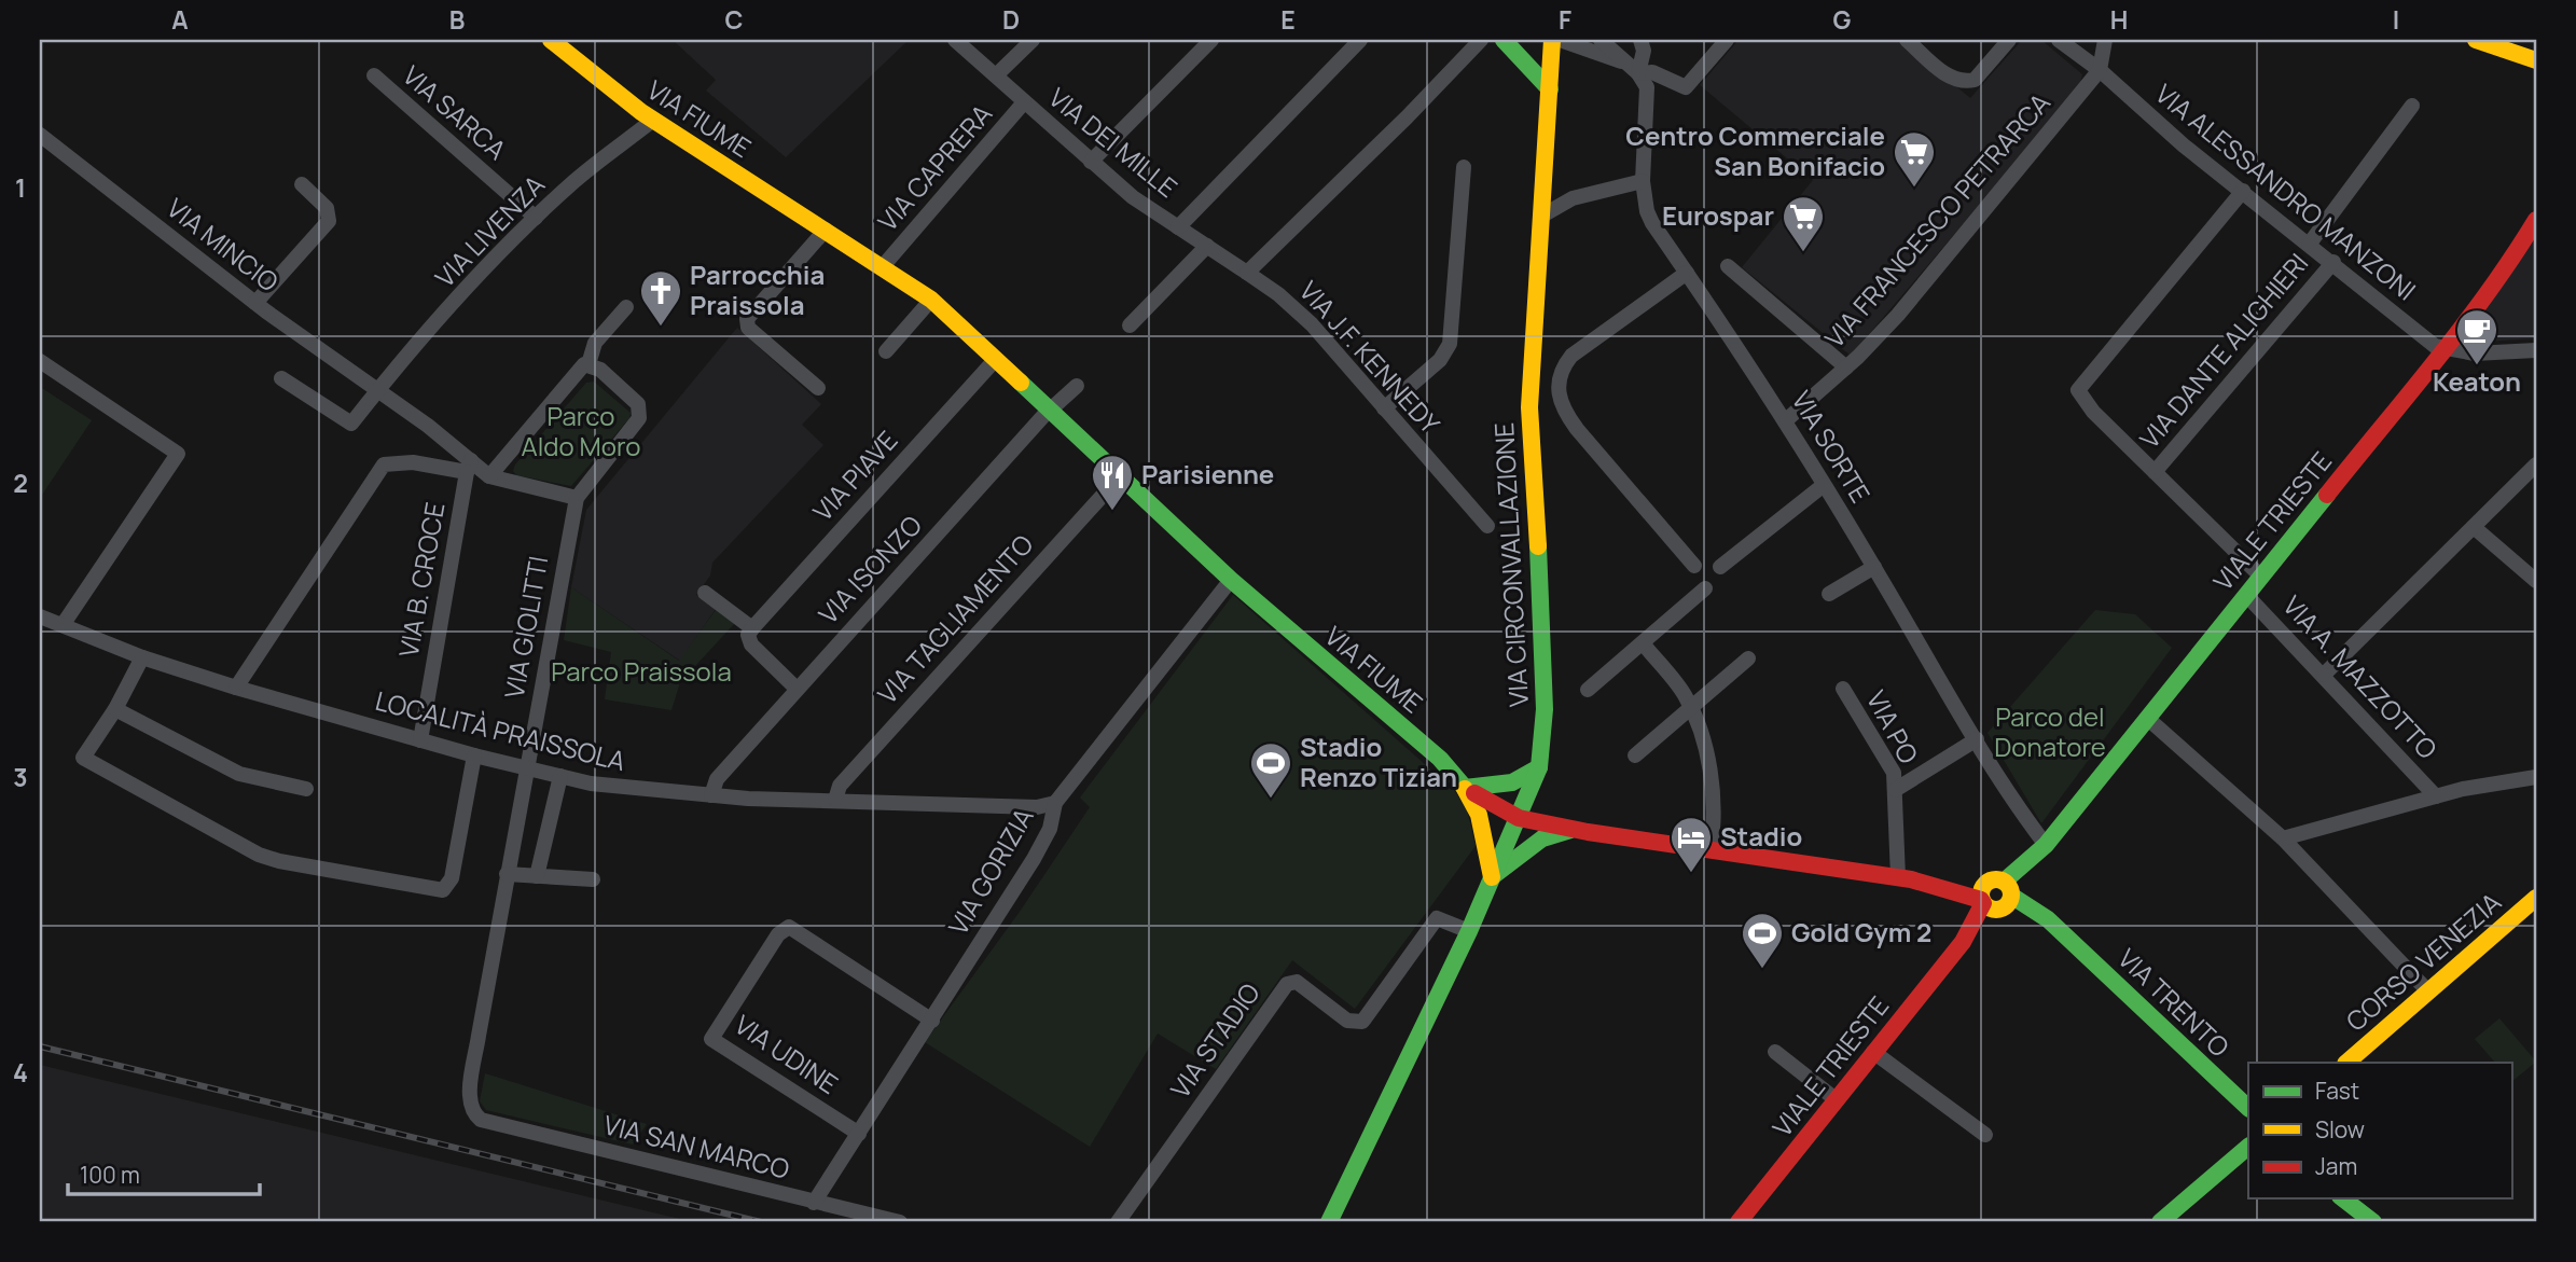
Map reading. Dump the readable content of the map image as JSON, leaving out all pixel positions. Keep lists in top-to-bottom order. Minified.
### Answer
{"streets":{"street":["VIA SARCA","VIA FIUME","VIA DEI MILLE","VIA CAPRERA","VIA ALESSANDRO MANZONI","VIA FRANCESCO PETRARCA","VIA LIVENZA","VIA MINCIO","VIA DANTE ALIGHIERI","VIA J.F. KENNEDY","VIA SORTE","VIA PIAVE","VIALE TRIESTE","VIA CIRCONVALLAZIONE","VIA ISONZO","VIA B. CROCE","VIA TAGLIAMENTO","VIA GIOLITTI","VIA A. MAZZOTTO","VIA PO","LOCALITÀ PRAISSOLA","VIA GORIZIA","CORSO VENEZIA","VIA TRENTO","VIA STADIO","VIA UDINE","VIA SAN MARCO"]},"crossings":[["VIA SARCA","VIA LIVENZA"],["VIA FIUME","VIA CAPRERA"],["VIA FIUME","VIA LIVENZA"],["VIA FIUME","VIA PIAVE"],["VIA FIUME","VIALE TRIESTE"],["VIA FIUME","VIA CIRCONVALLAZIONE"],["VIA FIUME","VIA ISONZO"],["VIA FIUME","VIA TAGLIAMENTO"],["VIA FIUME","VIA PO"],["VIA FIUME","VIA GORIZIA"],["VIA FIUME","VIA TRENTO"],["VIA DEI MILLE","VIA CAPRERA"],["VIA DEI MILLE","VIA J.F. KENNEDY"],["VIA ALESSANDRO MANZONI","VIA FRANCESCO PETRARCA"],["VIA ALESSANDRO MANZONI","VIA DANTE ALIGHIERI"],["VIA ALESSANDRO MANZONI","VIALE TRIESTE"],["VIA FRANCESCO PETRARCA","VIA SORTE"],["VIA LIVENZA","VIA MINCIO"],["VIA MINCIO","VIA B. CROCE"],["VIA SORTE","VIALE TRIESTE"],["VIA SORTE","VIA PO"],["VIALE TRIESTE","VIA A. MAZZOTTO"],["VIALE TRIESTE","VIA TRENTO"],["VIA CIRCONVALLAZIONE","VIA STADIO"],["VIA ISONZO","LOCALITÀ PRAISSOLA"],["VIA B. CROCE","LOCALITÀ PRAISSOLA"],["VIA TAGLIAMENTO","LOCALITÀ PRAISSOLA"],["VIA GIOLITTI","LOCALITÀ PRAISSOLA"],["VIA GIOLITTI","VIA SAN MARCO"],["LOCALITÀ PRAISSOLA","VIA GORIZIA"],["VIA GORIZIA","VIA UDINE"],["VIA GORIZIA","VIA SAN MARCO"]],"parks":["Parco Aldo Moro","Parco Praissola","Parco del Donatore"],"places":{"supermarket":["Centro Commerciale San Bonifacio","Eurospar"],"church":["Parrocchia Praissola"],"cafe":["Keaton"],"restaurant":["Parisienne"],"sports":["Stadio Renzo Tizian","Gold Gym 2"],"hotel":["Stadio"]},"legend":["Fast","Slow","Jam"],"scale_bar":"100 m","grid":{"columns":["A","B","C","D","E","F","G","H","I"],"rows":["1","2","3","4"]}}
